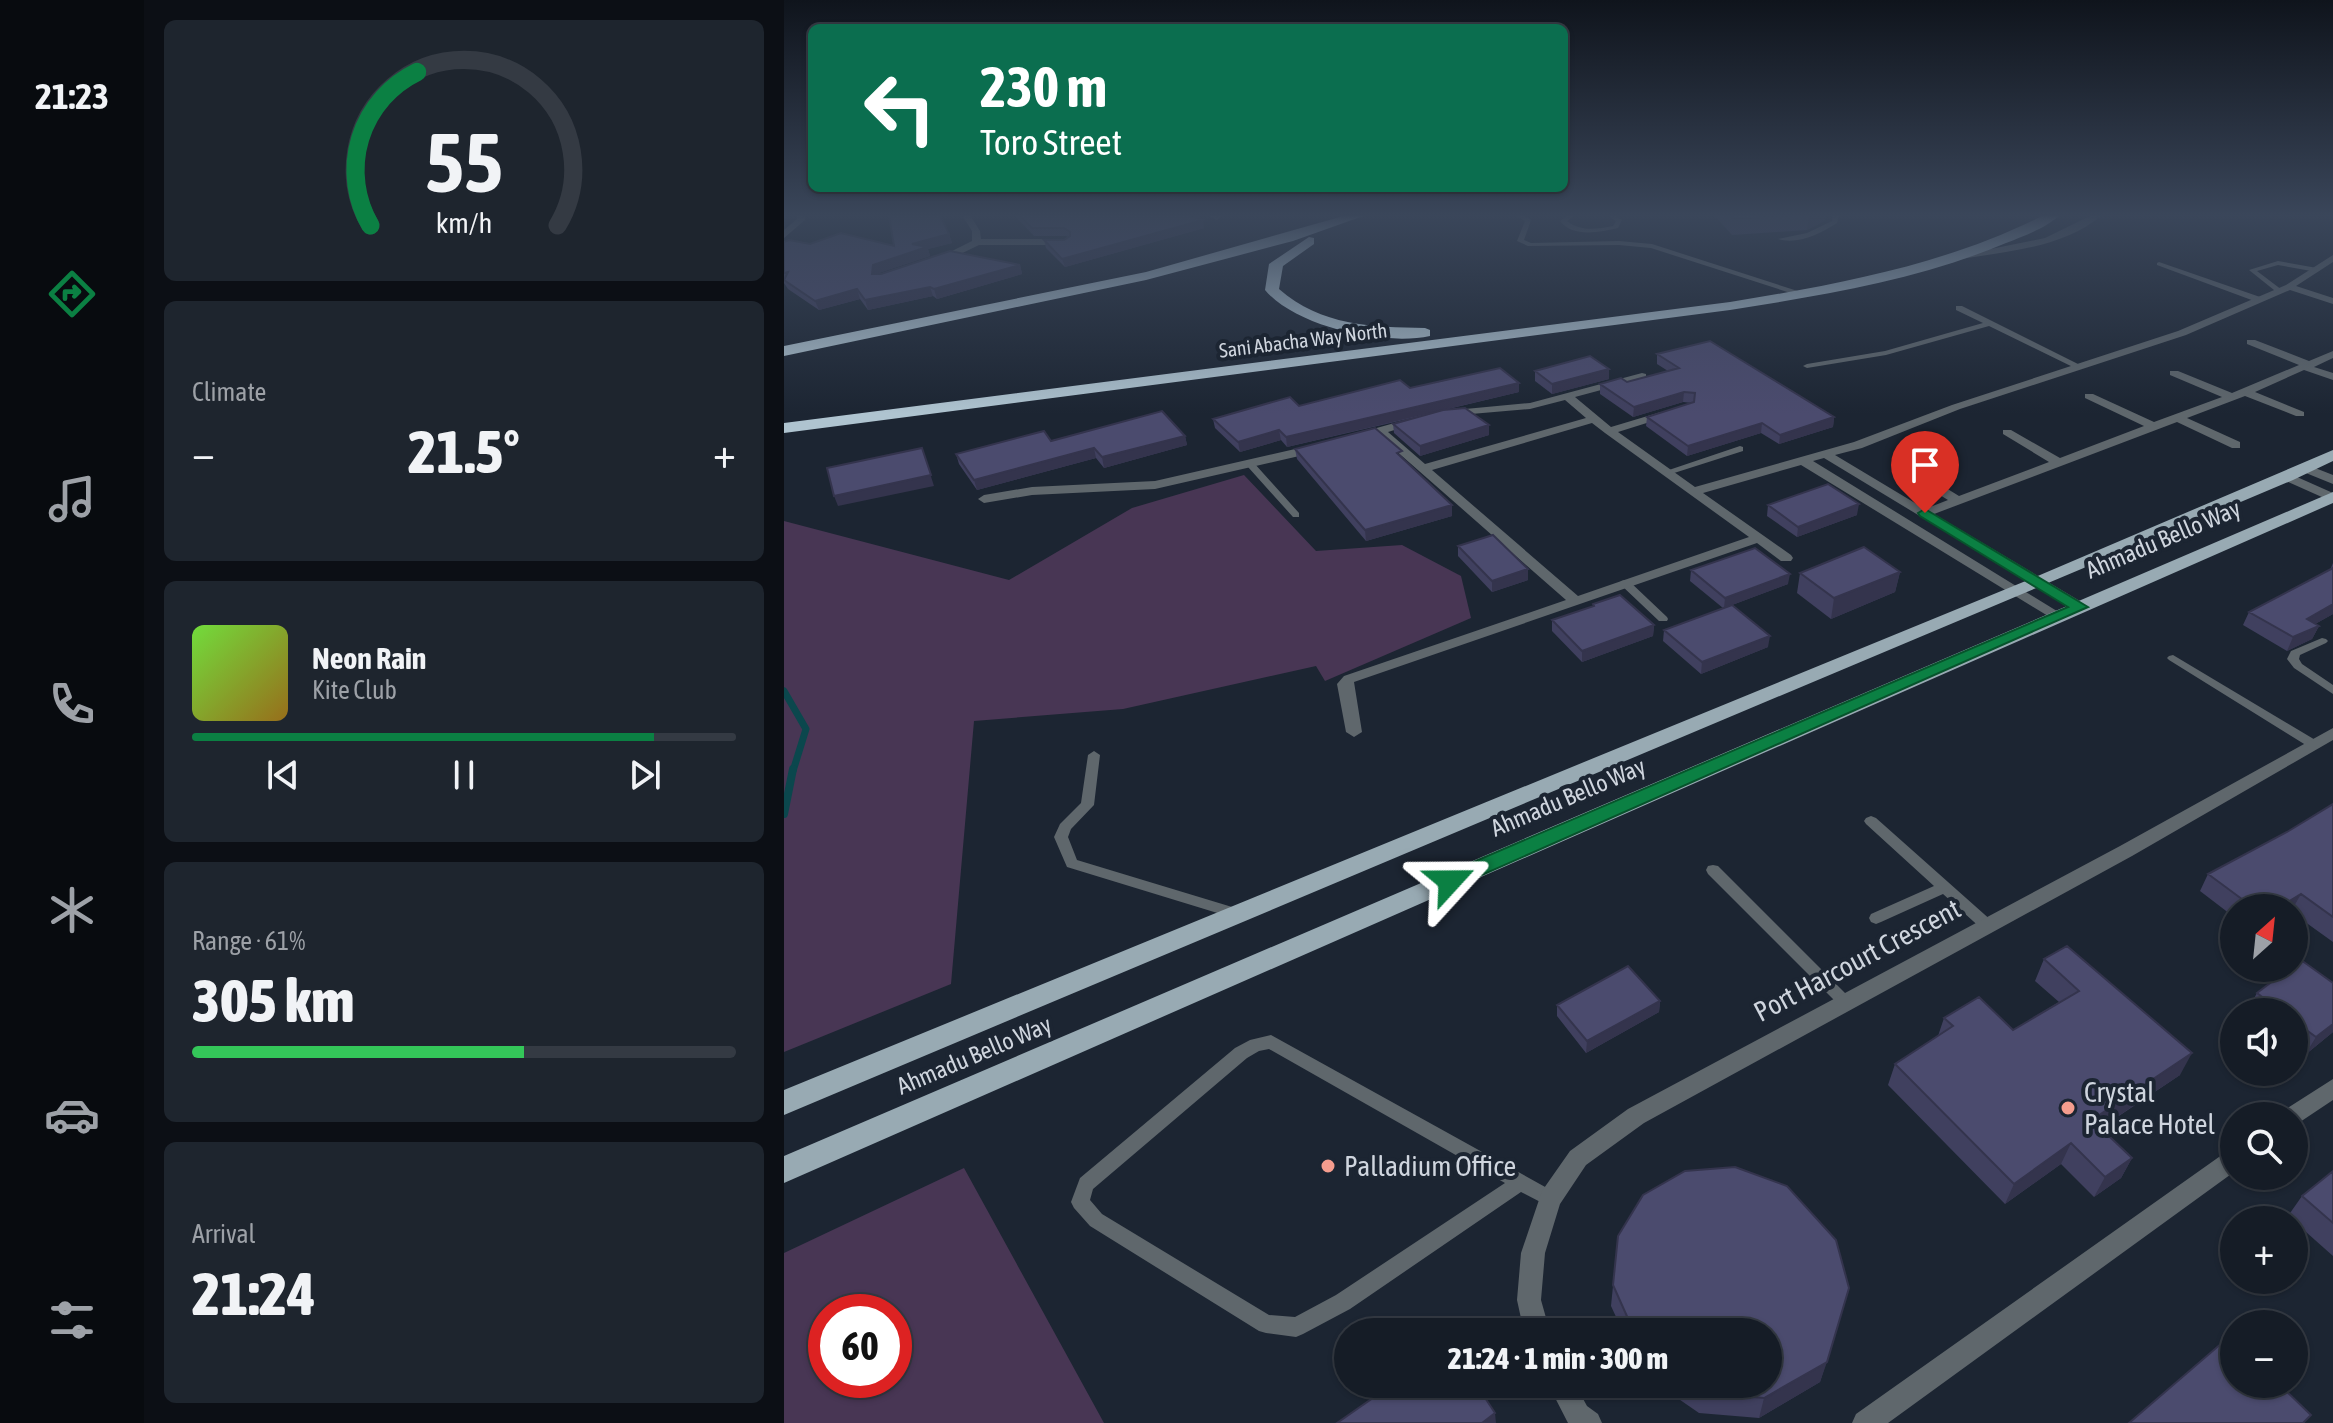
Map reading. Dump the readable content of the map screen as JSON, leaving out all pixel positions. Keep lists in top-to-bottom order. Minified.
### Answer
{"streets":{"highway":["Sani Abacha Way North"],"main road":["Ahmadu Bello Way"],"street":["Port Harcourt Crescent"]},"places":["Crystal Palace Hotel","Palladium Office"],"north":"top right","page":{"tabs":"21:23","turn":["230 m","Toro Street"],"tile":["Climate",["Range · 61%","305 km"],["Arrival","21:24"]],"heat":["−","21.5°","+"],"song":["Neon Rain","Kite Club"],"map_buttons":["+","−"],"limit":"60","trip":"21:24 · 1 min · 300 m","gauge":["55","km/h"]}}
